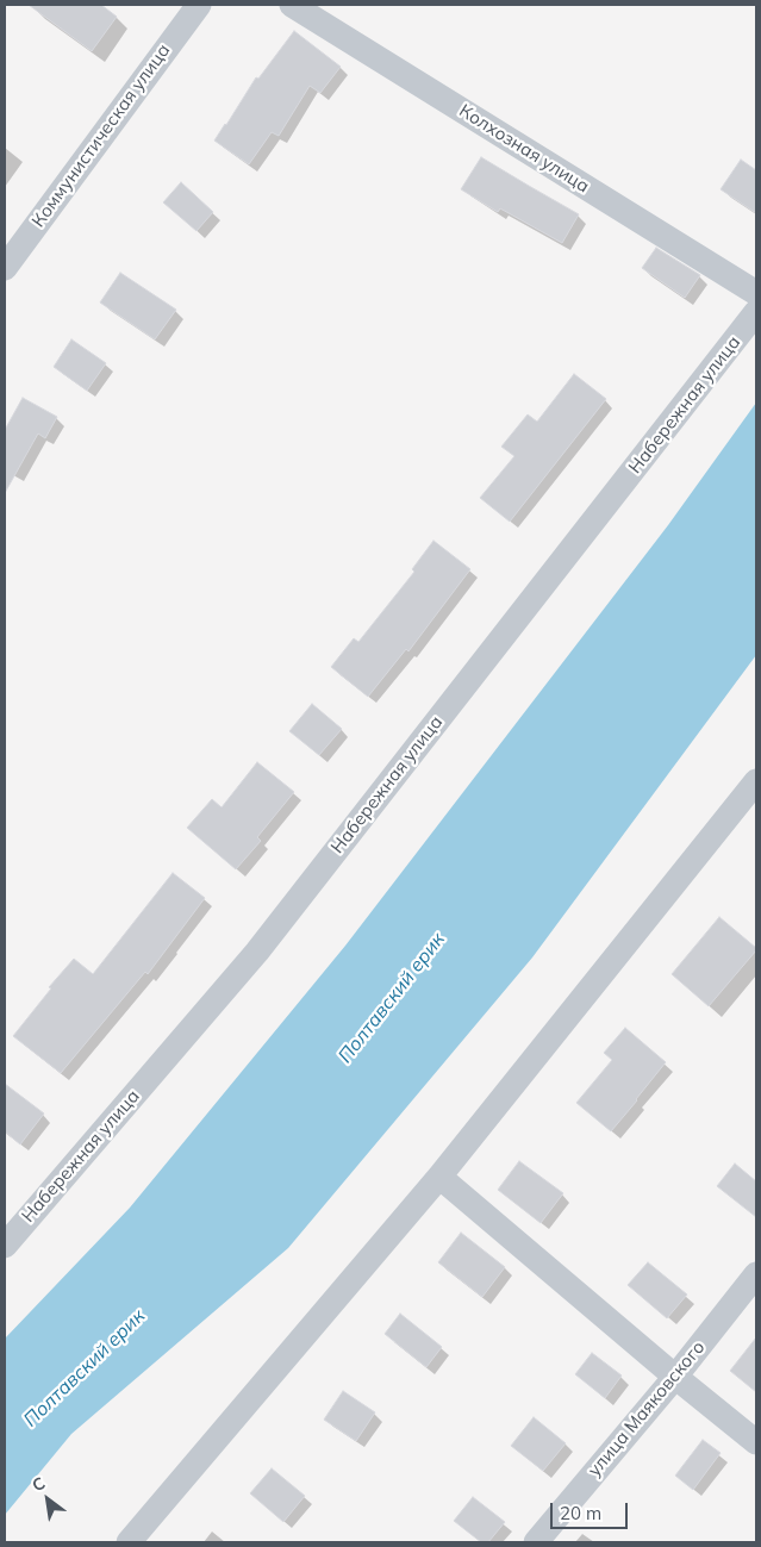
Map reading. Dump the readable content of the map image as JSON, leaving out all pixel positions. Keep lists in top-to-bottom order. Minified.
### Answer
{"streets":{"street":["Коммунистическая улица","Колхозная улица","Набережная улица","улица Маяковского"]},"water":["Полтавский ерик"],"scale_bar":"20 m","north":"top left"}
